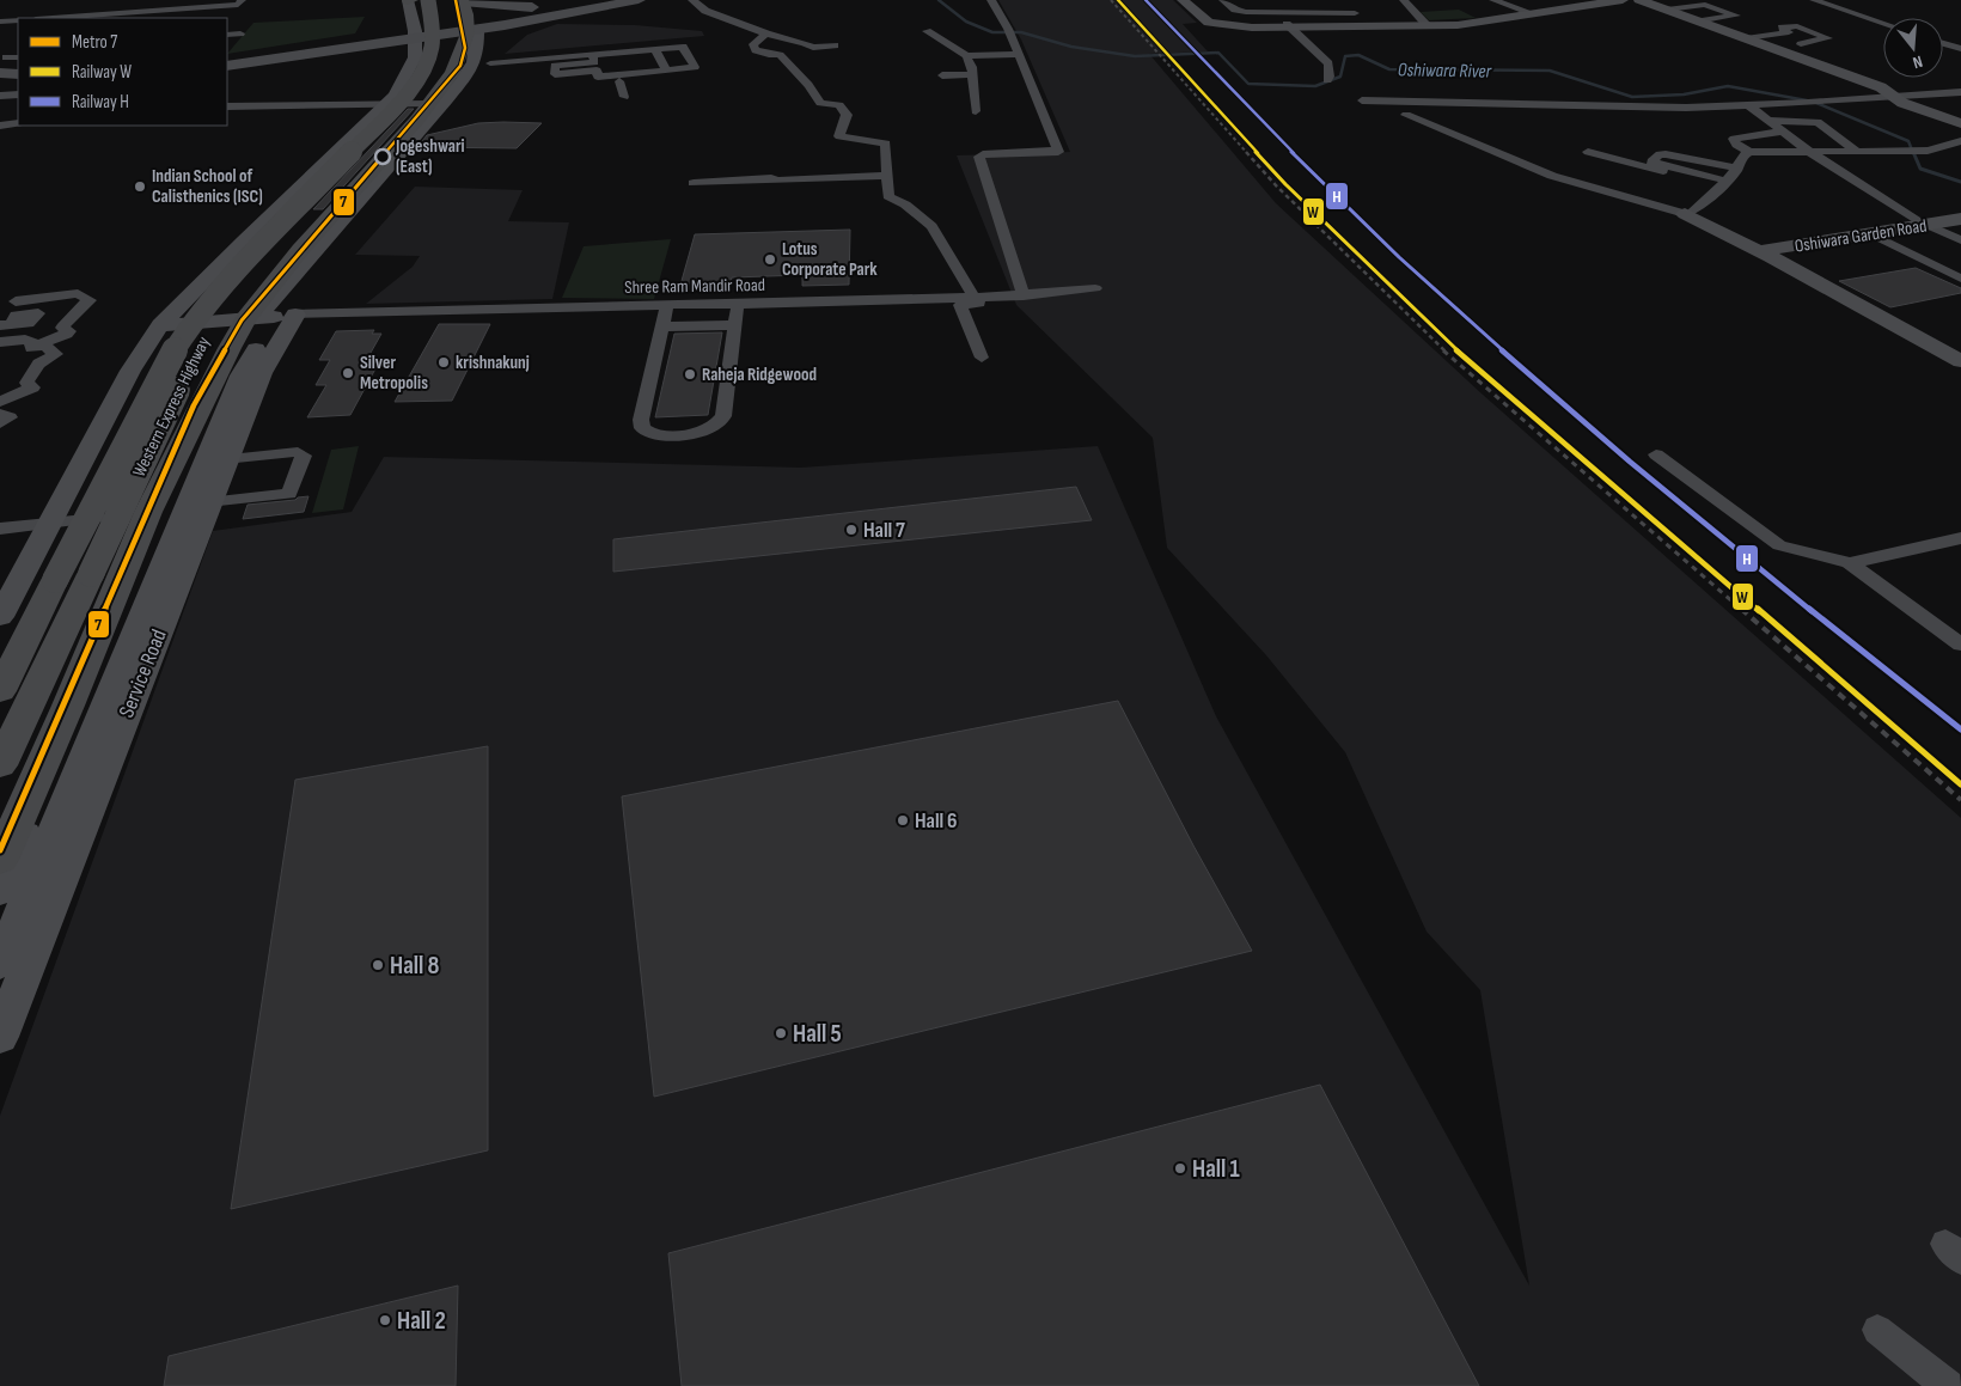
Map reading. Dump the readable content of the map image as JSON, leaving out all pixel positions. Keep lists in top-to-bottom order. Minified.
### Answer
{"streets":{"highway":["Western Express Highway"],"main road":["Oshiwara Garden Road","Service Road"],"street":["Shree Ram Mandir Road"]},"crossings":[["Shree Ram Mandir Road","Service Road"]],"water":["Oshiwara River"],"places":["Jogeshwari (East)","Indian School of Calisthenics (ISC)","Lotus Corporate Park","krishnakunj","Silver Metropolis","Raheja Ridgewood","Hall 7","Hall 6","Hall 8","Hall 5","Hall 1","Hall 2"],"lines":["metro line 7","rail line W","rail line H"],"legend":["Metro 7","Railway W","Railway H"],"north":"bottom"}
